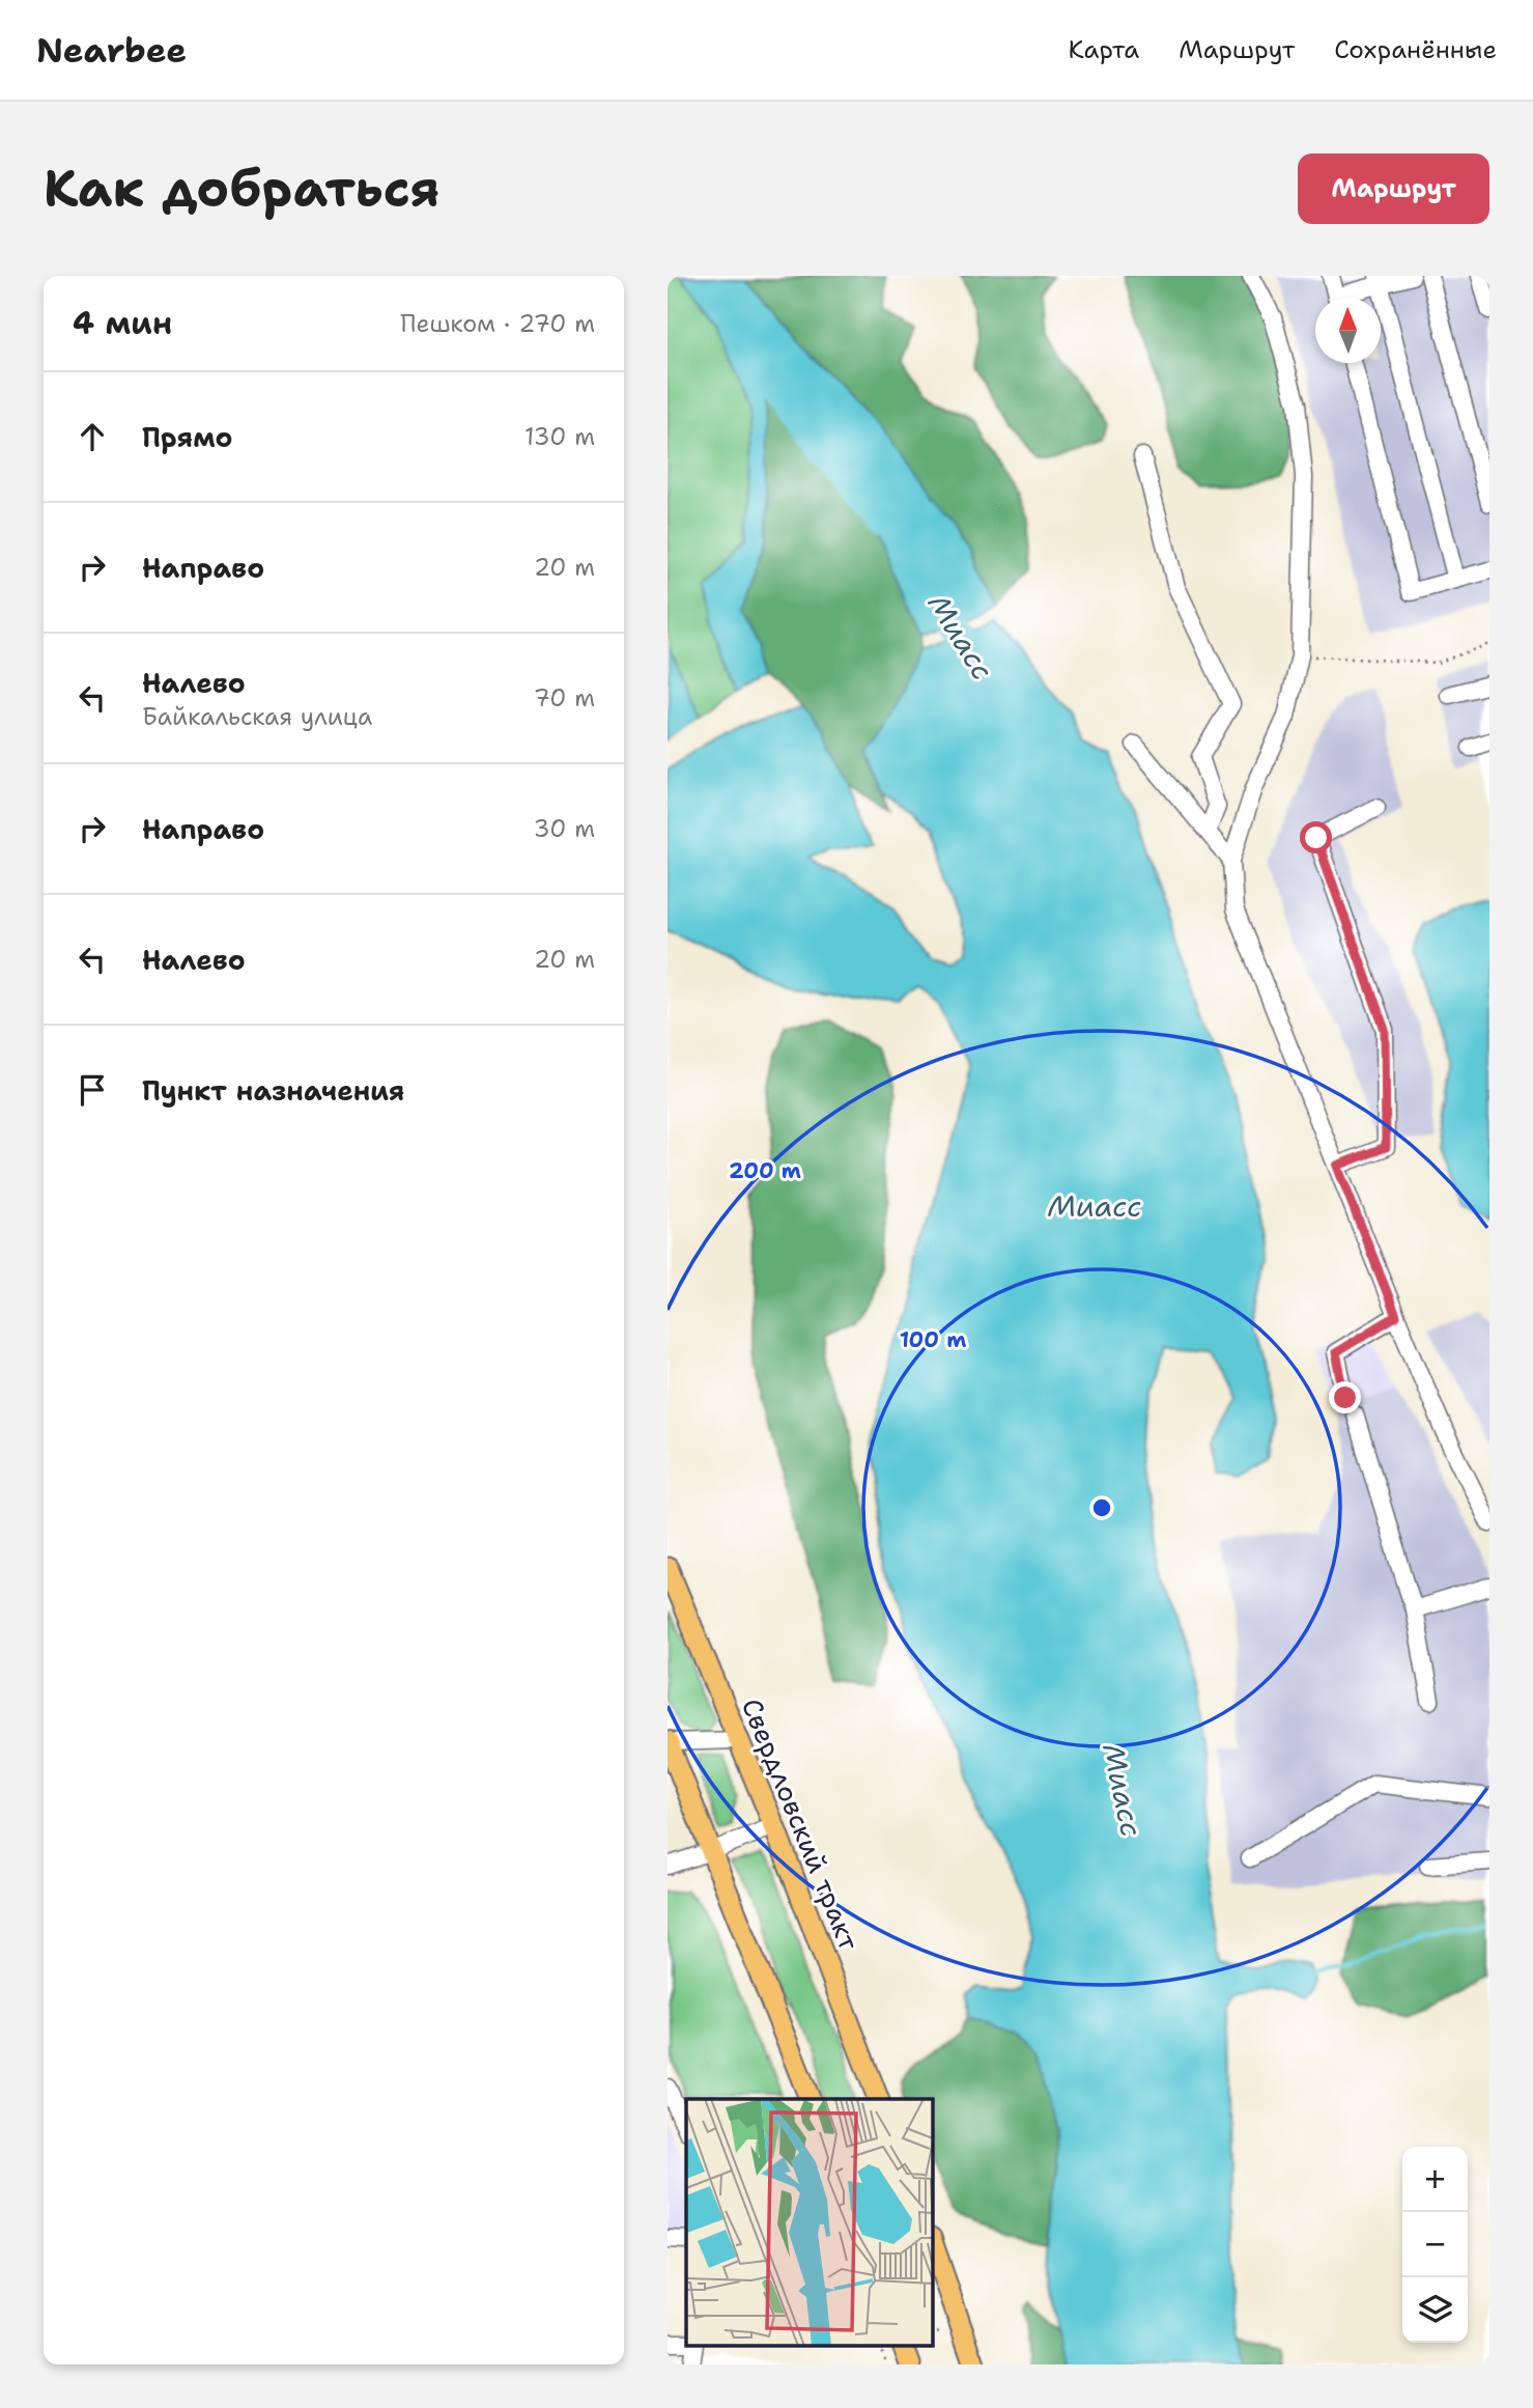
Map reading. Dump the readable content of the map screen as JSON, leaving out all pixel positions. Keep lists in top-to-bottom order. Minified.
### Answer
{"streets":{"main road":["Свердловский тракт"]},"water":["Миасс"],"north":"top","page":{"header":"Nearbee","nav":["Карта","Маршрут","Сохранённые"],"buttons":"Маршрут","title":"Как добраться","heading":["4 мин","Пешком · 270 m"],"list":[["Прямо","130 m"],["Направо","20 m"],["Налево","Байкальская улица","70 m"],["Направо","30 m"],["Налево","20 m"],"Пункт назначения"],"map_buttons":["+","−"]},"rings":["200 m","100 m"]}
